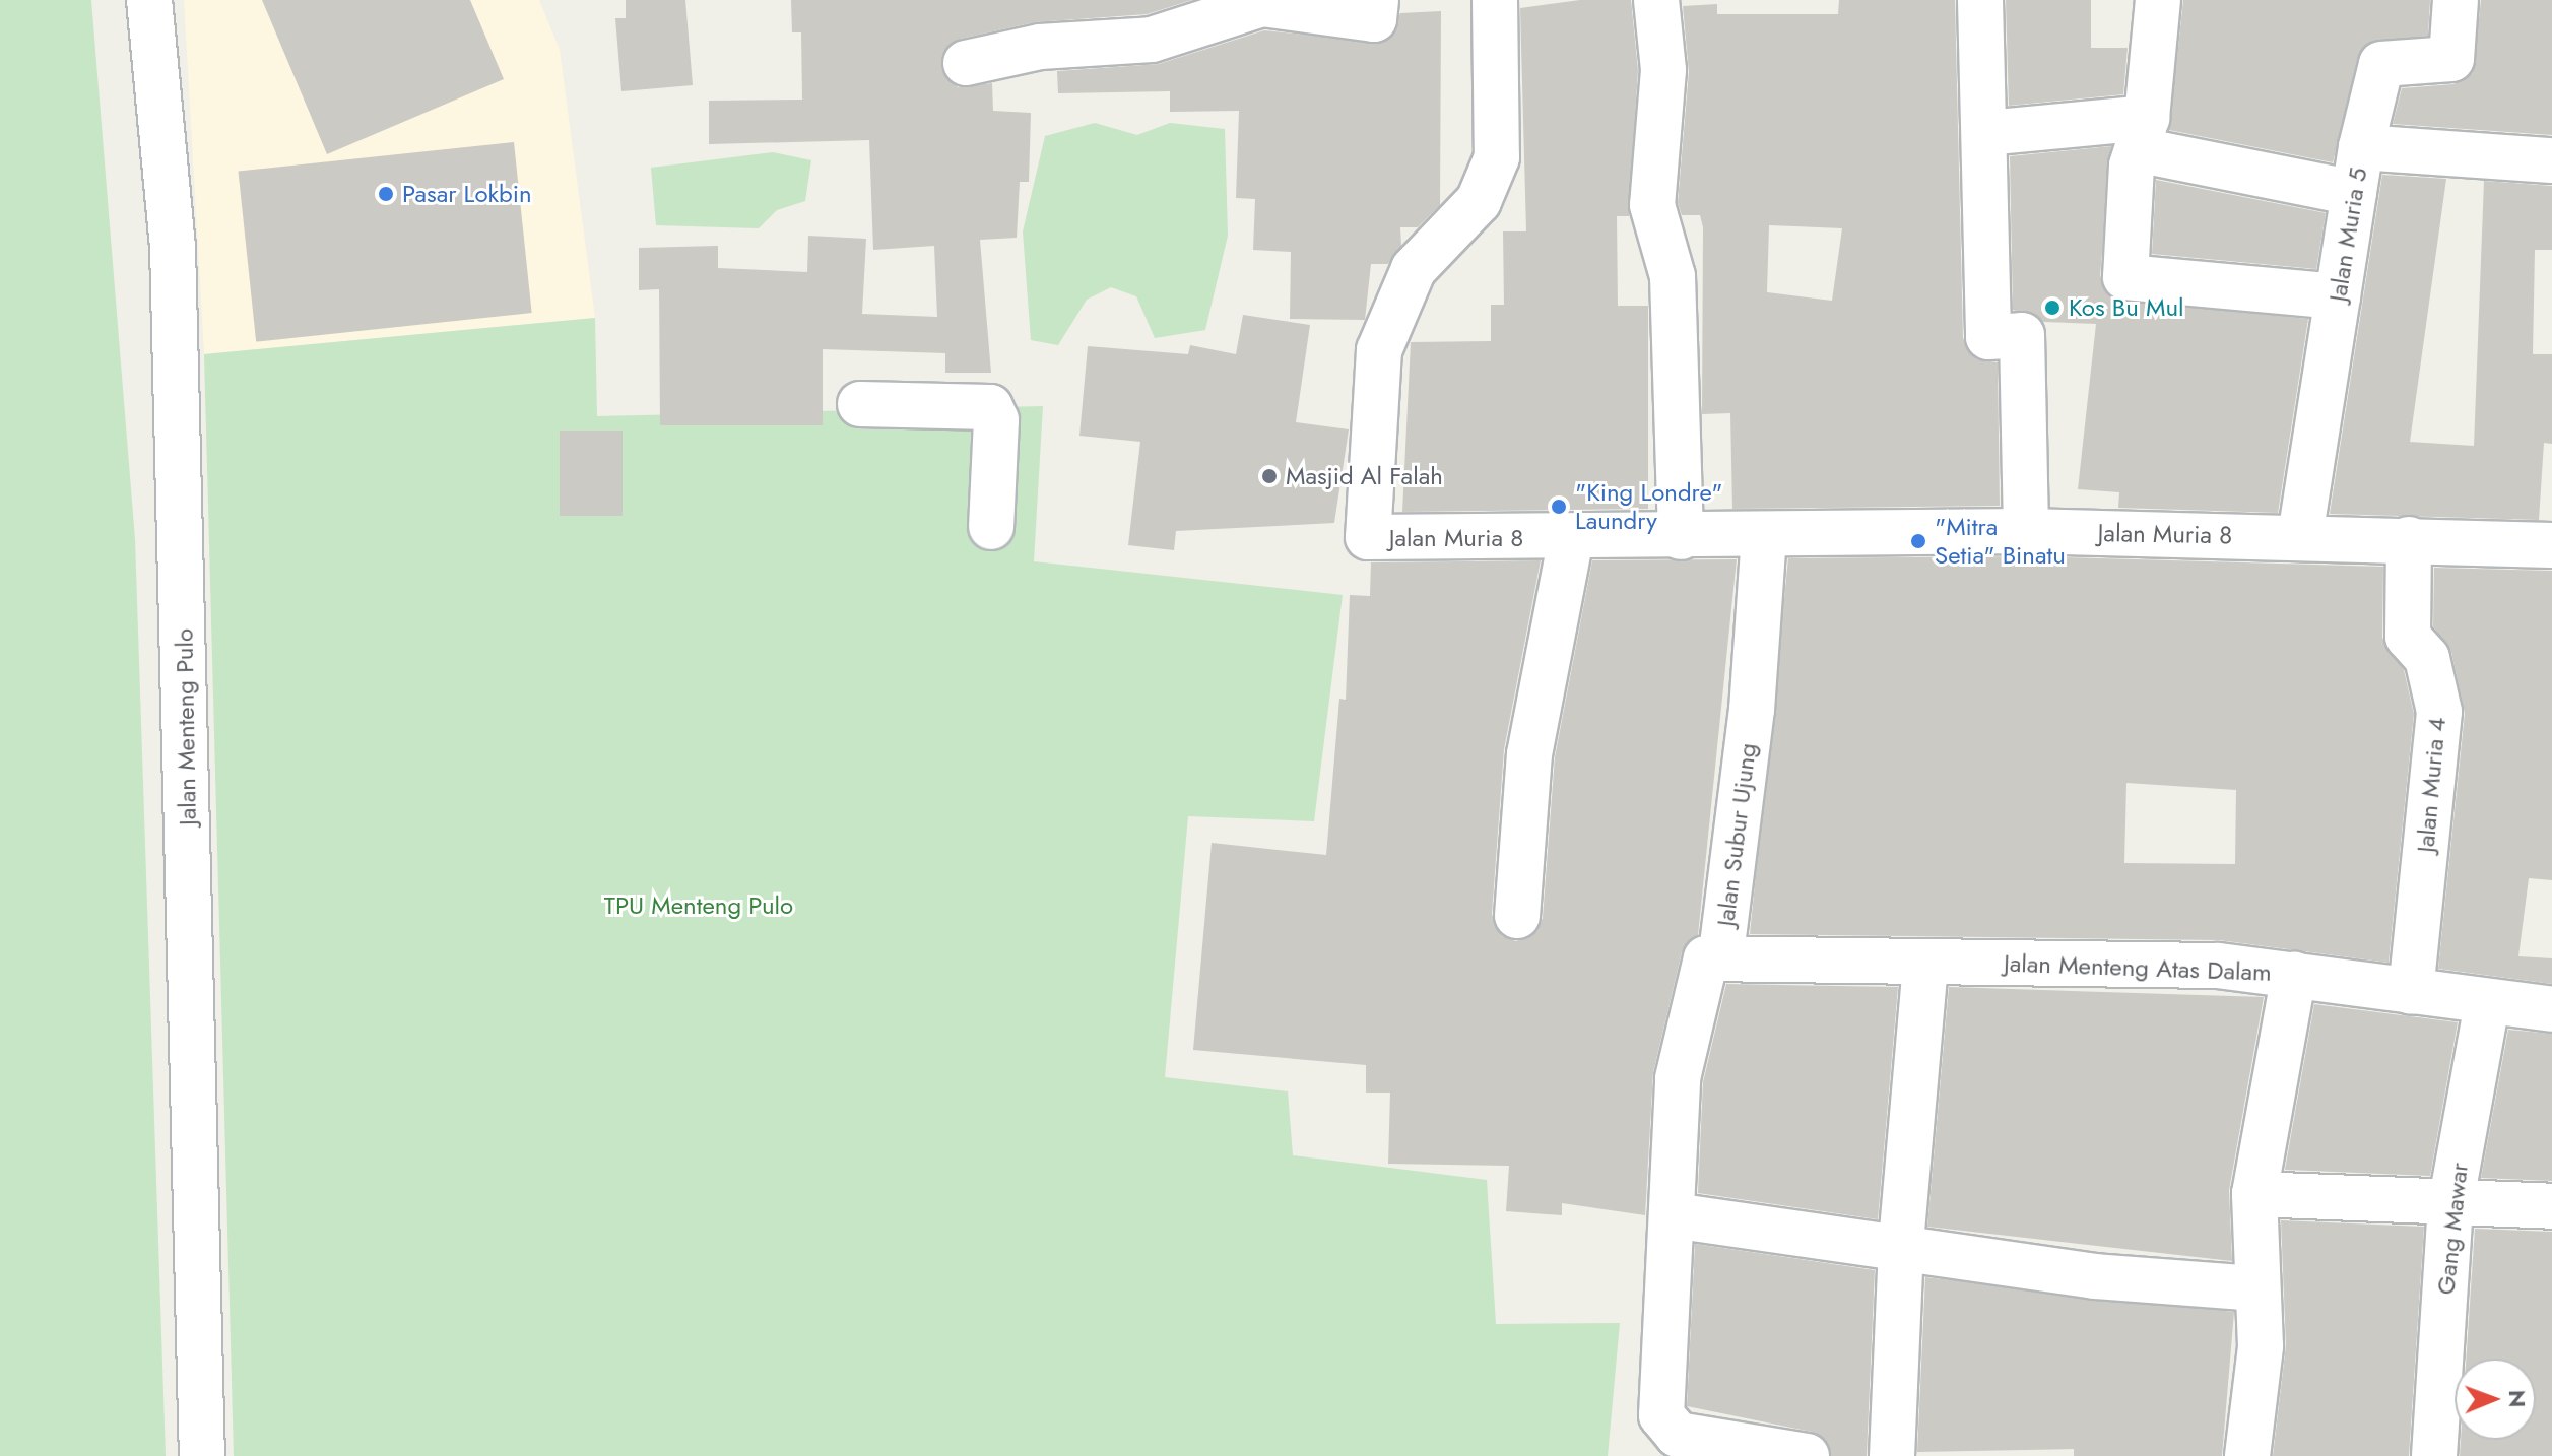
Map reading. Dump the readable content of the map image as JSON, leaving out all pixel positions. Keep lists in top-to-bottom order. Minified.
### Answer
{"streets":{"street":["Jalan Muria 5","Jalan Muria 8","Jalan Menteng Pulo","Jalan Muria 4","Jalan Subur Ujung","Jalan Menteng Atas Dalam","Gang Mawar"]},"crossings":[["Jalan Muria 5","Jalan Muria 8"],["Jalan Muria 8","Jalan Muria 4"],["Jalan Muria 8","Jalan Subur Ujung"],["Jalan Muria 4","Jalan Menteng Atas Dalam"],["Jalan Subur Ujung","Jalan Menteng Atas Dalam"],["Jalan Menteng Atas Dalam","Gang Mawar"]],"parks":["TPU Menteng Pulo"],"places":["Pasar Lokbin","Kos Bu Mul","Masjid Al Falah","\"King Londre\" Laundry","\"Mitra Setia\" Binatu"],"north":"right"}
